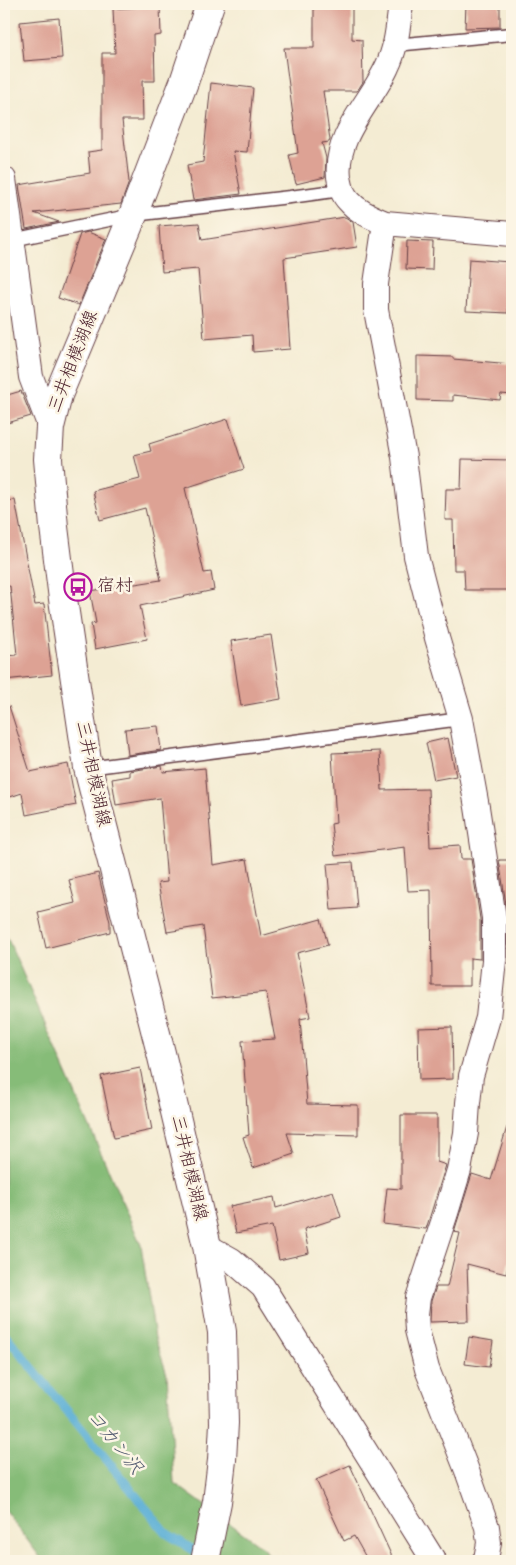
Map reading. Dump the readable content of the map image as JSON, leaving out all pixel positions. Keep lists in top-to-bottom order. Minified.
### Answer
{"streets":{"main road":["三井相模湖線"]},"water":["コカン沢"],"places":{"bus stop":["宿村"]}}
